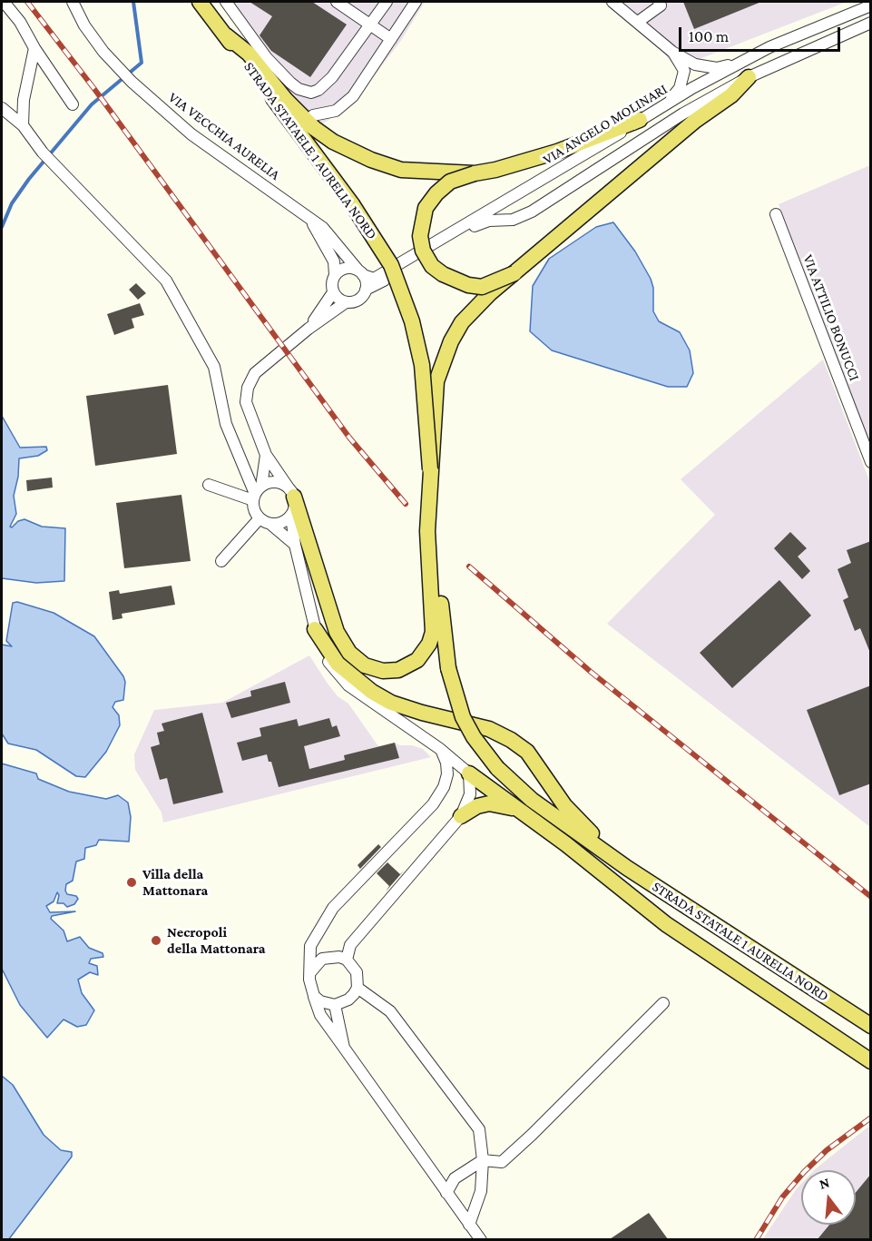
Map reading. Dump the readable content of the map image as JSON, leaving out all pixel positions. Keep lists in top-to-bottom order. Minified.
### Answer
{"streets":{"main road":["STRADA STATAELE 1 AURELIA NORD","STRADA STATALE 1 AURELIA NORD"],"street":["VIA ANGELO MOLINARI","VIA VECCHIA AURELIA","VIA ATTILIO BONUCCI"]},"crossings":[["VIA ANGELO MOLINARI","VIA VECCHIA AURELIA"]],"places":["Villa della Mattonara","Necropoli della Mattonara"],"scale_bar":"100 m","north":"top"}
